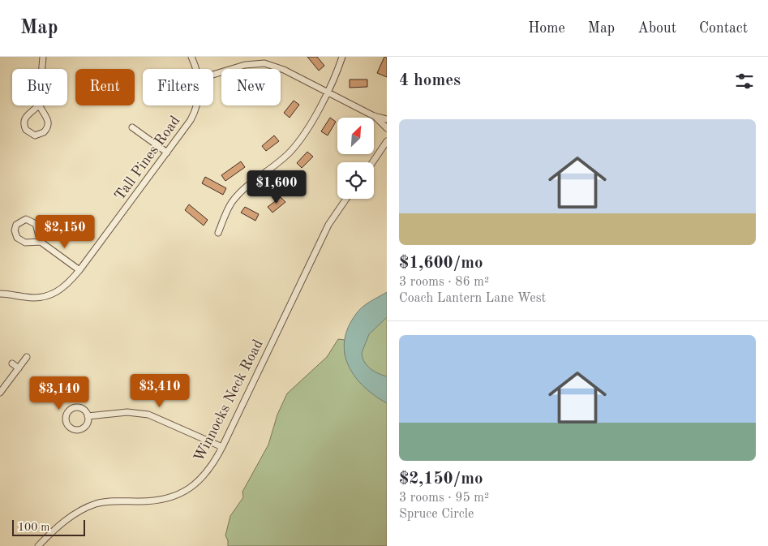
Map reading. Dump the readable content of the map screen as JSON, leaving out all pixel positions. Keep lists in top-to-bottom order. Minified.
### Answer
{"streets":{"street":["Tall Pines Road","Winnocks Neck Road"]},"scale_bar":"100 m","north":"top right","page":{"header":"Map","nav":["Home","Map","About","Contact"],"heading":"4 homes","chip":["Buy","Rent","Filters","New"],"list":[{"name":"$1,600/mo","note":"3 rooms · 86 m² · Coach Lantern Lane West"},{"name":"$2,150/mo","note":"3 rooms · 95 m² · Spruce Circle"}],"price":["$1,600","$2,150","$3,410","$3,140"],"scale":"100 m"}}
